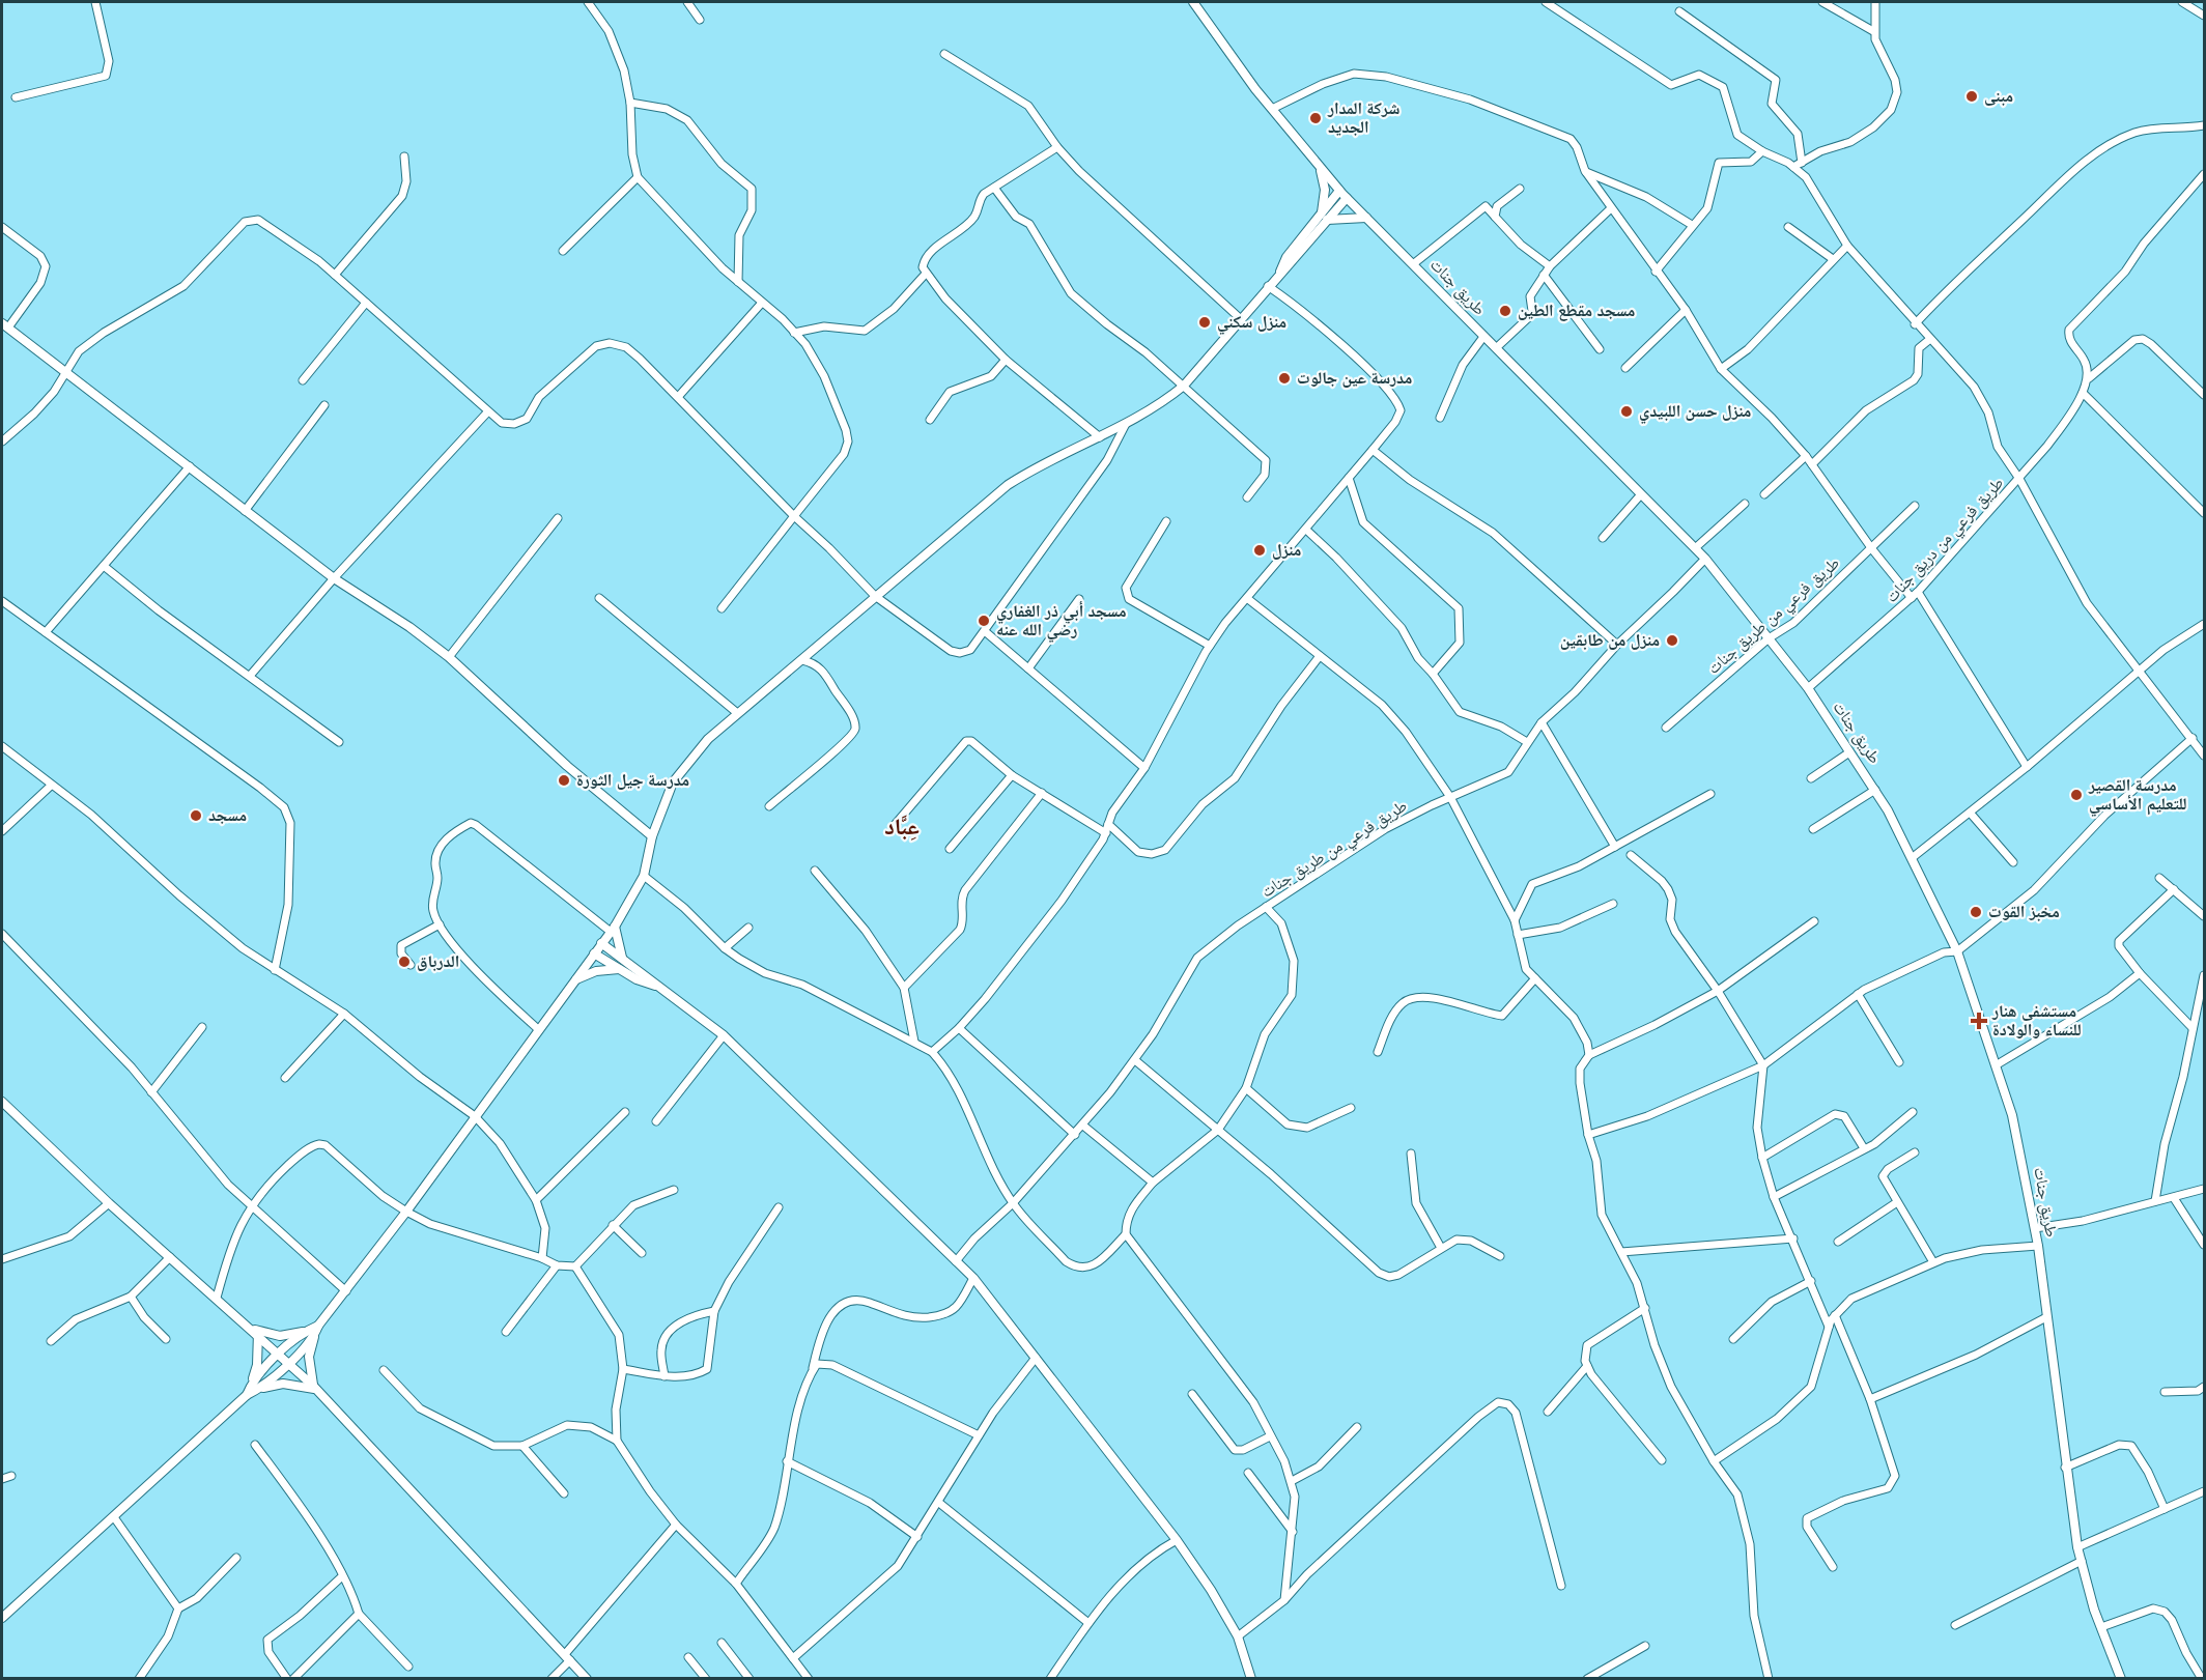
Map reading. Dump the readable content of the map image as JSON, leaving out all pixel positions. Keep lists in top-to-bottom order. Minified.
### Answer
{"streets":{"street":["طريق جنات","طريق فرعي من دريق جنات","طريق فرعي من طريق جنات"]},"crossings":[["طريق جنات","طريق فرعي من دريق جنات"],["طريق جنات","طريق فرعي من طريق جنات"]],"districts":["عِبَّاد"],"places":{"other":["مبنى","شركة المدار الجديد","مسجد مقطع الطين","منزل سكني","مدرسة عين جالوت","منزل حسن اللبيدي","منزل","مسجد أبي ذر الغفاري رضي الله عنه","منزل من طابقين","مدرسة جيل الثورة","مدرسة القصير للتعليم الأساسي","مسجد","مخبز القوت","الدرباق"],"health":["مستشفى هنار للنساء والولادة"]}}
